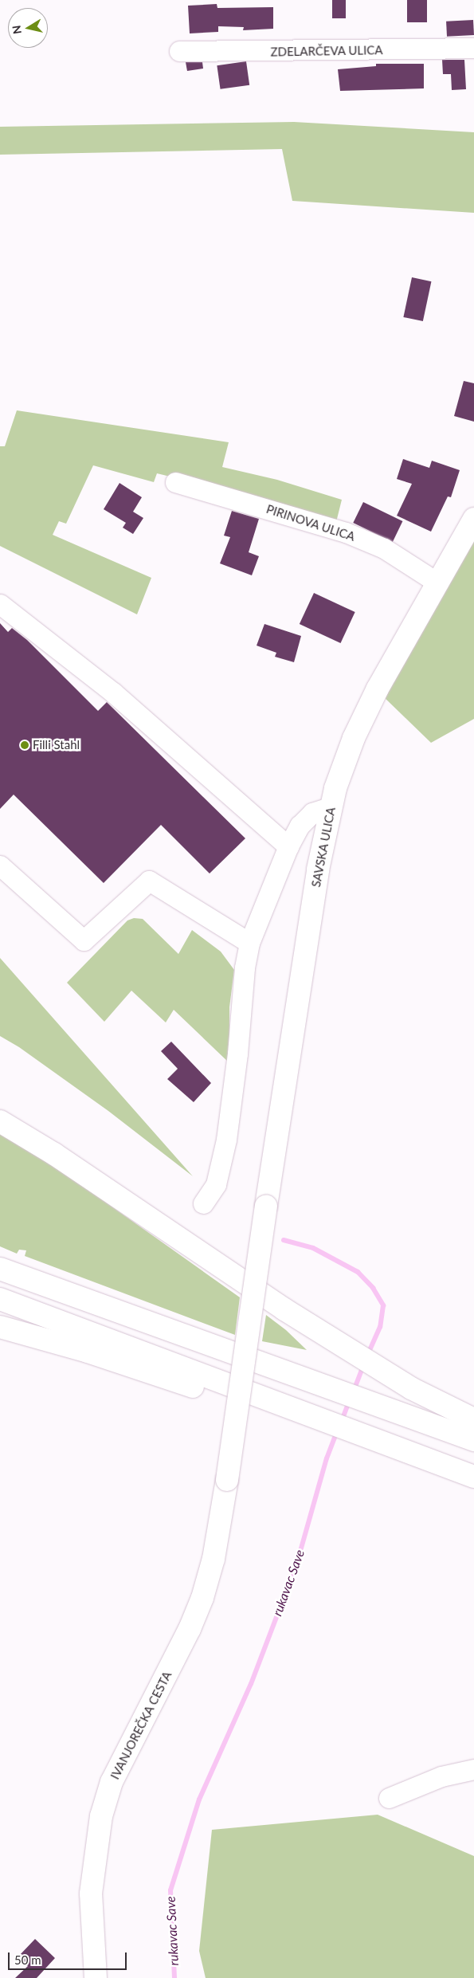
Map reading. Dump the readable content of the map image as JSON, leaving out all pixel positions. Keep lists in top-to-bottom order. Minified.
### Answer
{"streets":{"main road":["SAVSKA ULICA","IVANJOREČKA CESTA"],"street":["ZDELARČEVA ULICA","PIRINOVA ULICA"]},"crossings":[["PIRINOVA ULICA","SAVSKA ULICA"],["SAVSKA ULICA","IVANJOREČKA CESTA"]],"water":["rukavac Save"],"places":["Filli Stahl"],"scale_bar":"50 m","north":"left"}
